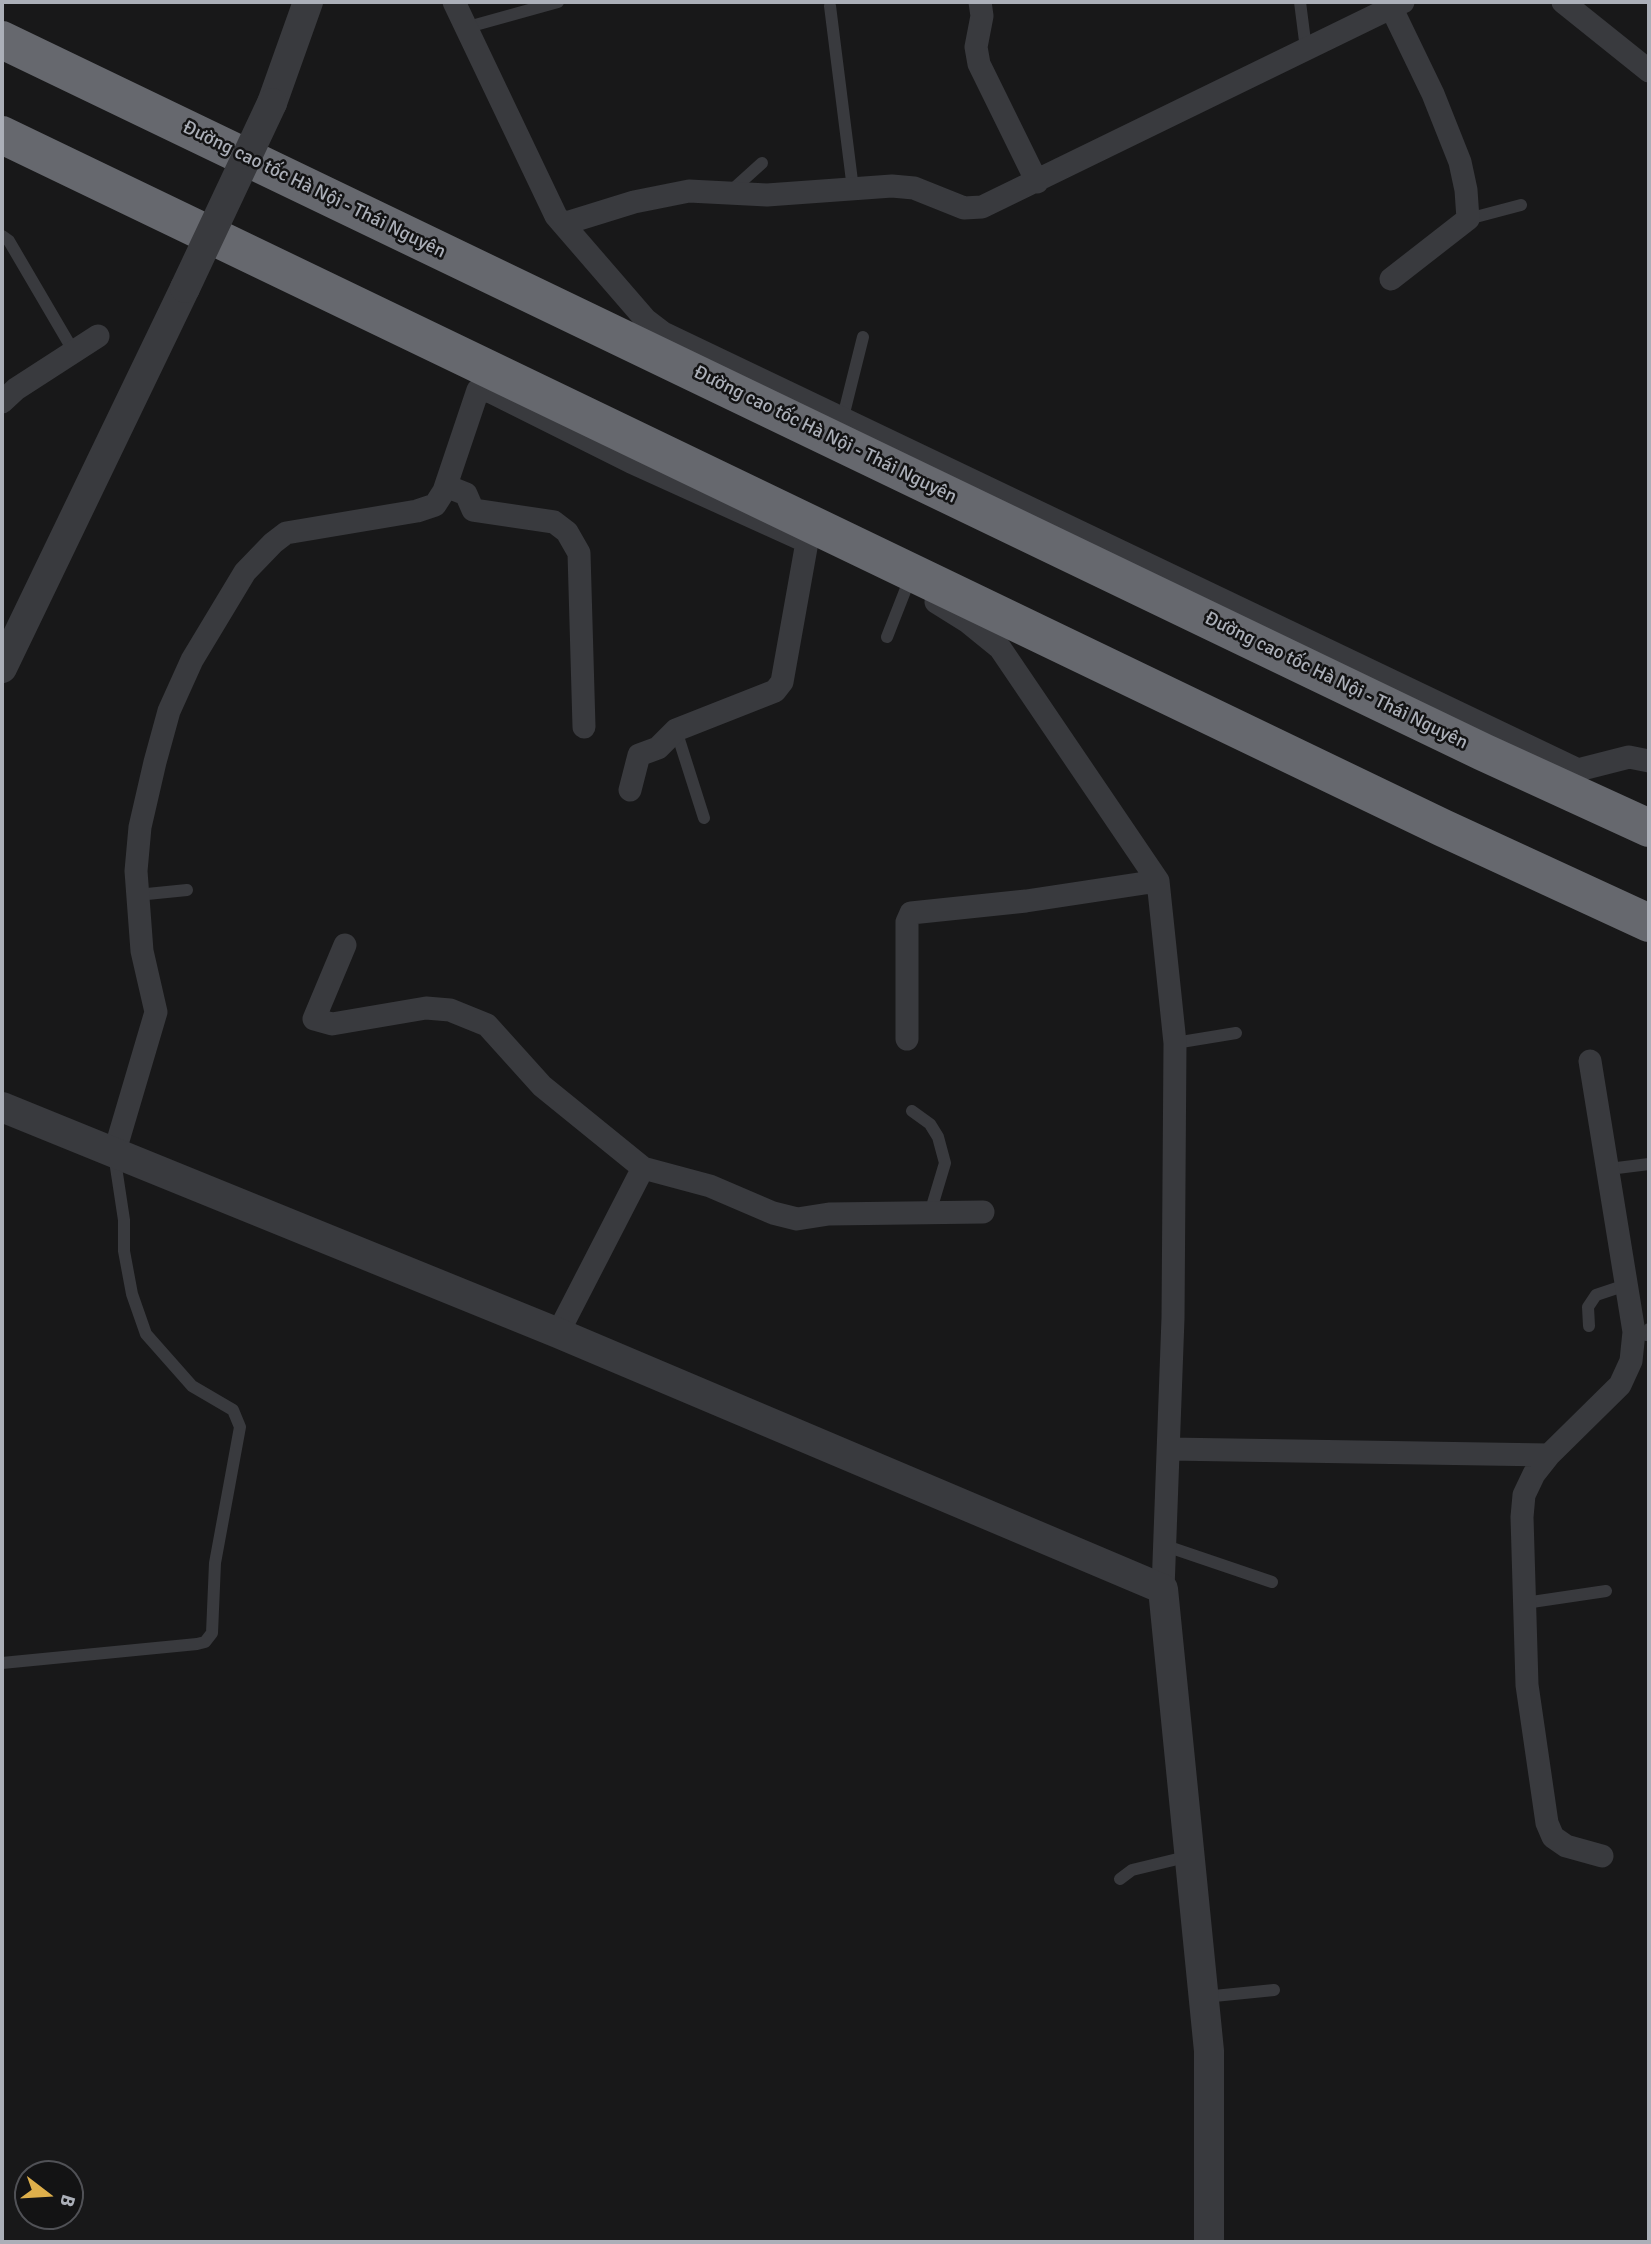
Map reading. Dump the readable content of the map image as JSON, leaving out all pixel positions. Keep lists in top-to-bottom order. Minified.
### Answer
{"streets":{"highway":["Đường cao tốc Hà Nội - Thái Nguyên"]},"north":"right"}
